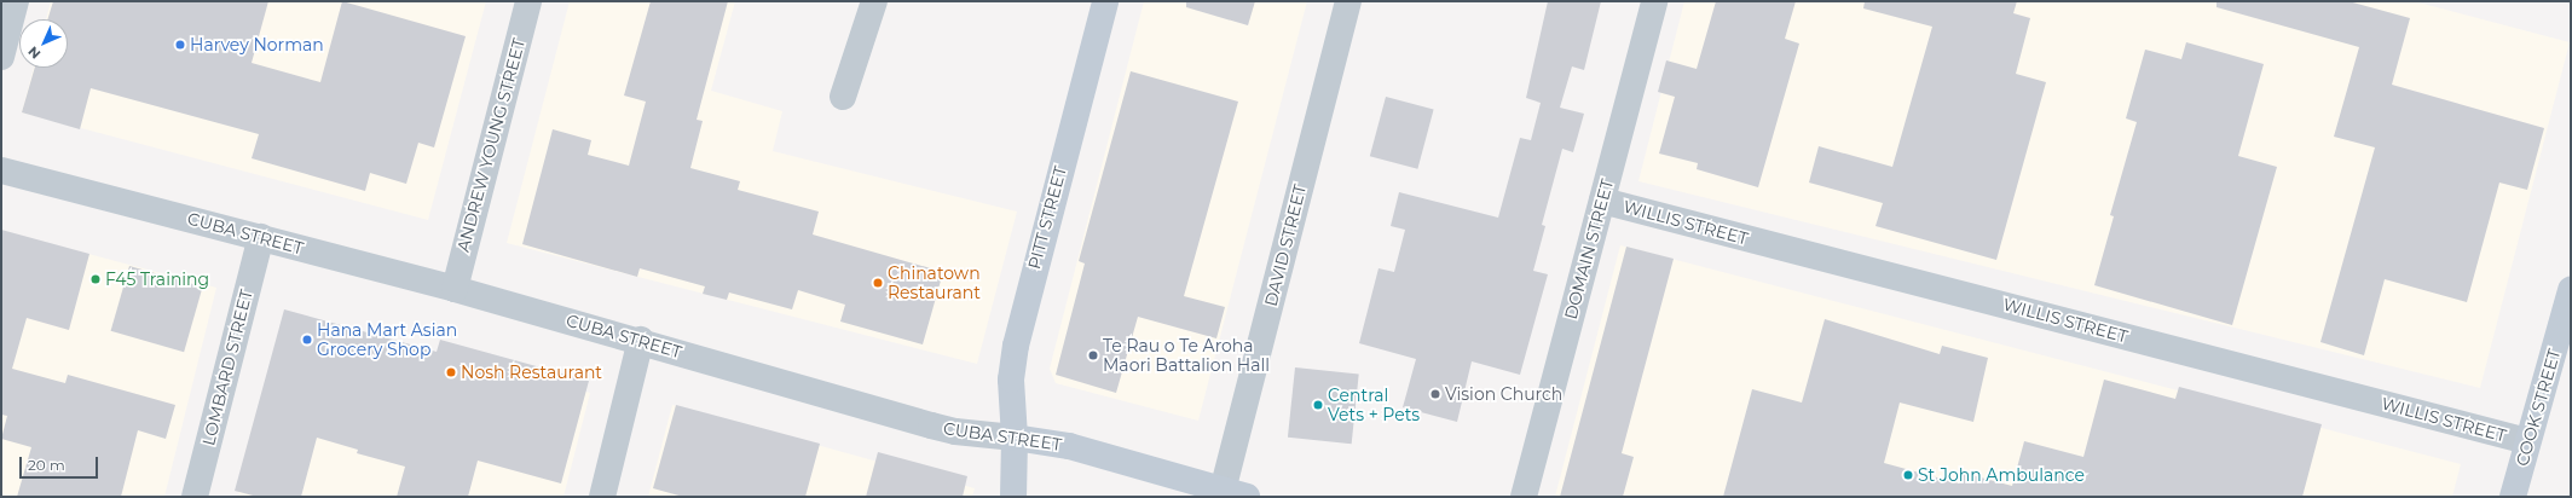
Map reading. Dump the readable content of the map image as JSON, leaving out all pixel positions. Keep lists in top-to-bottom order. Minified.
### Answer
{"streets":{"main road":["PITT STREET","CUBA STREET","COOK STREET"],"street":["ANDREW YOUNG STREET","WILLIS STREET","DAVID STREET","DOMAIN STREET","LOMBARD STREET"]},"crossings":[["ANDREW YOUNG STREET","CUBA STREET"],["PITT STREET","CUBA STREET"],["WILLIS STREET","DOMAIN STREET"],["WILLIS STREET","COOK STREET"],["CUBA STREET","DAVID STREET"],["CUBA STREET","LOMBARD STREET"]],"places":["Harvey Norman","F45 Training","Chinatown Restaurant","Hana Mart Asian Grocery Shop","Te Rau o Te Aroha Maori Battalion Hall","Nosh Restaurant","Vision Church","Central Vets + Pets","St John Ambulance"],"scale_bar":"20 m","north":"bottom left"}
